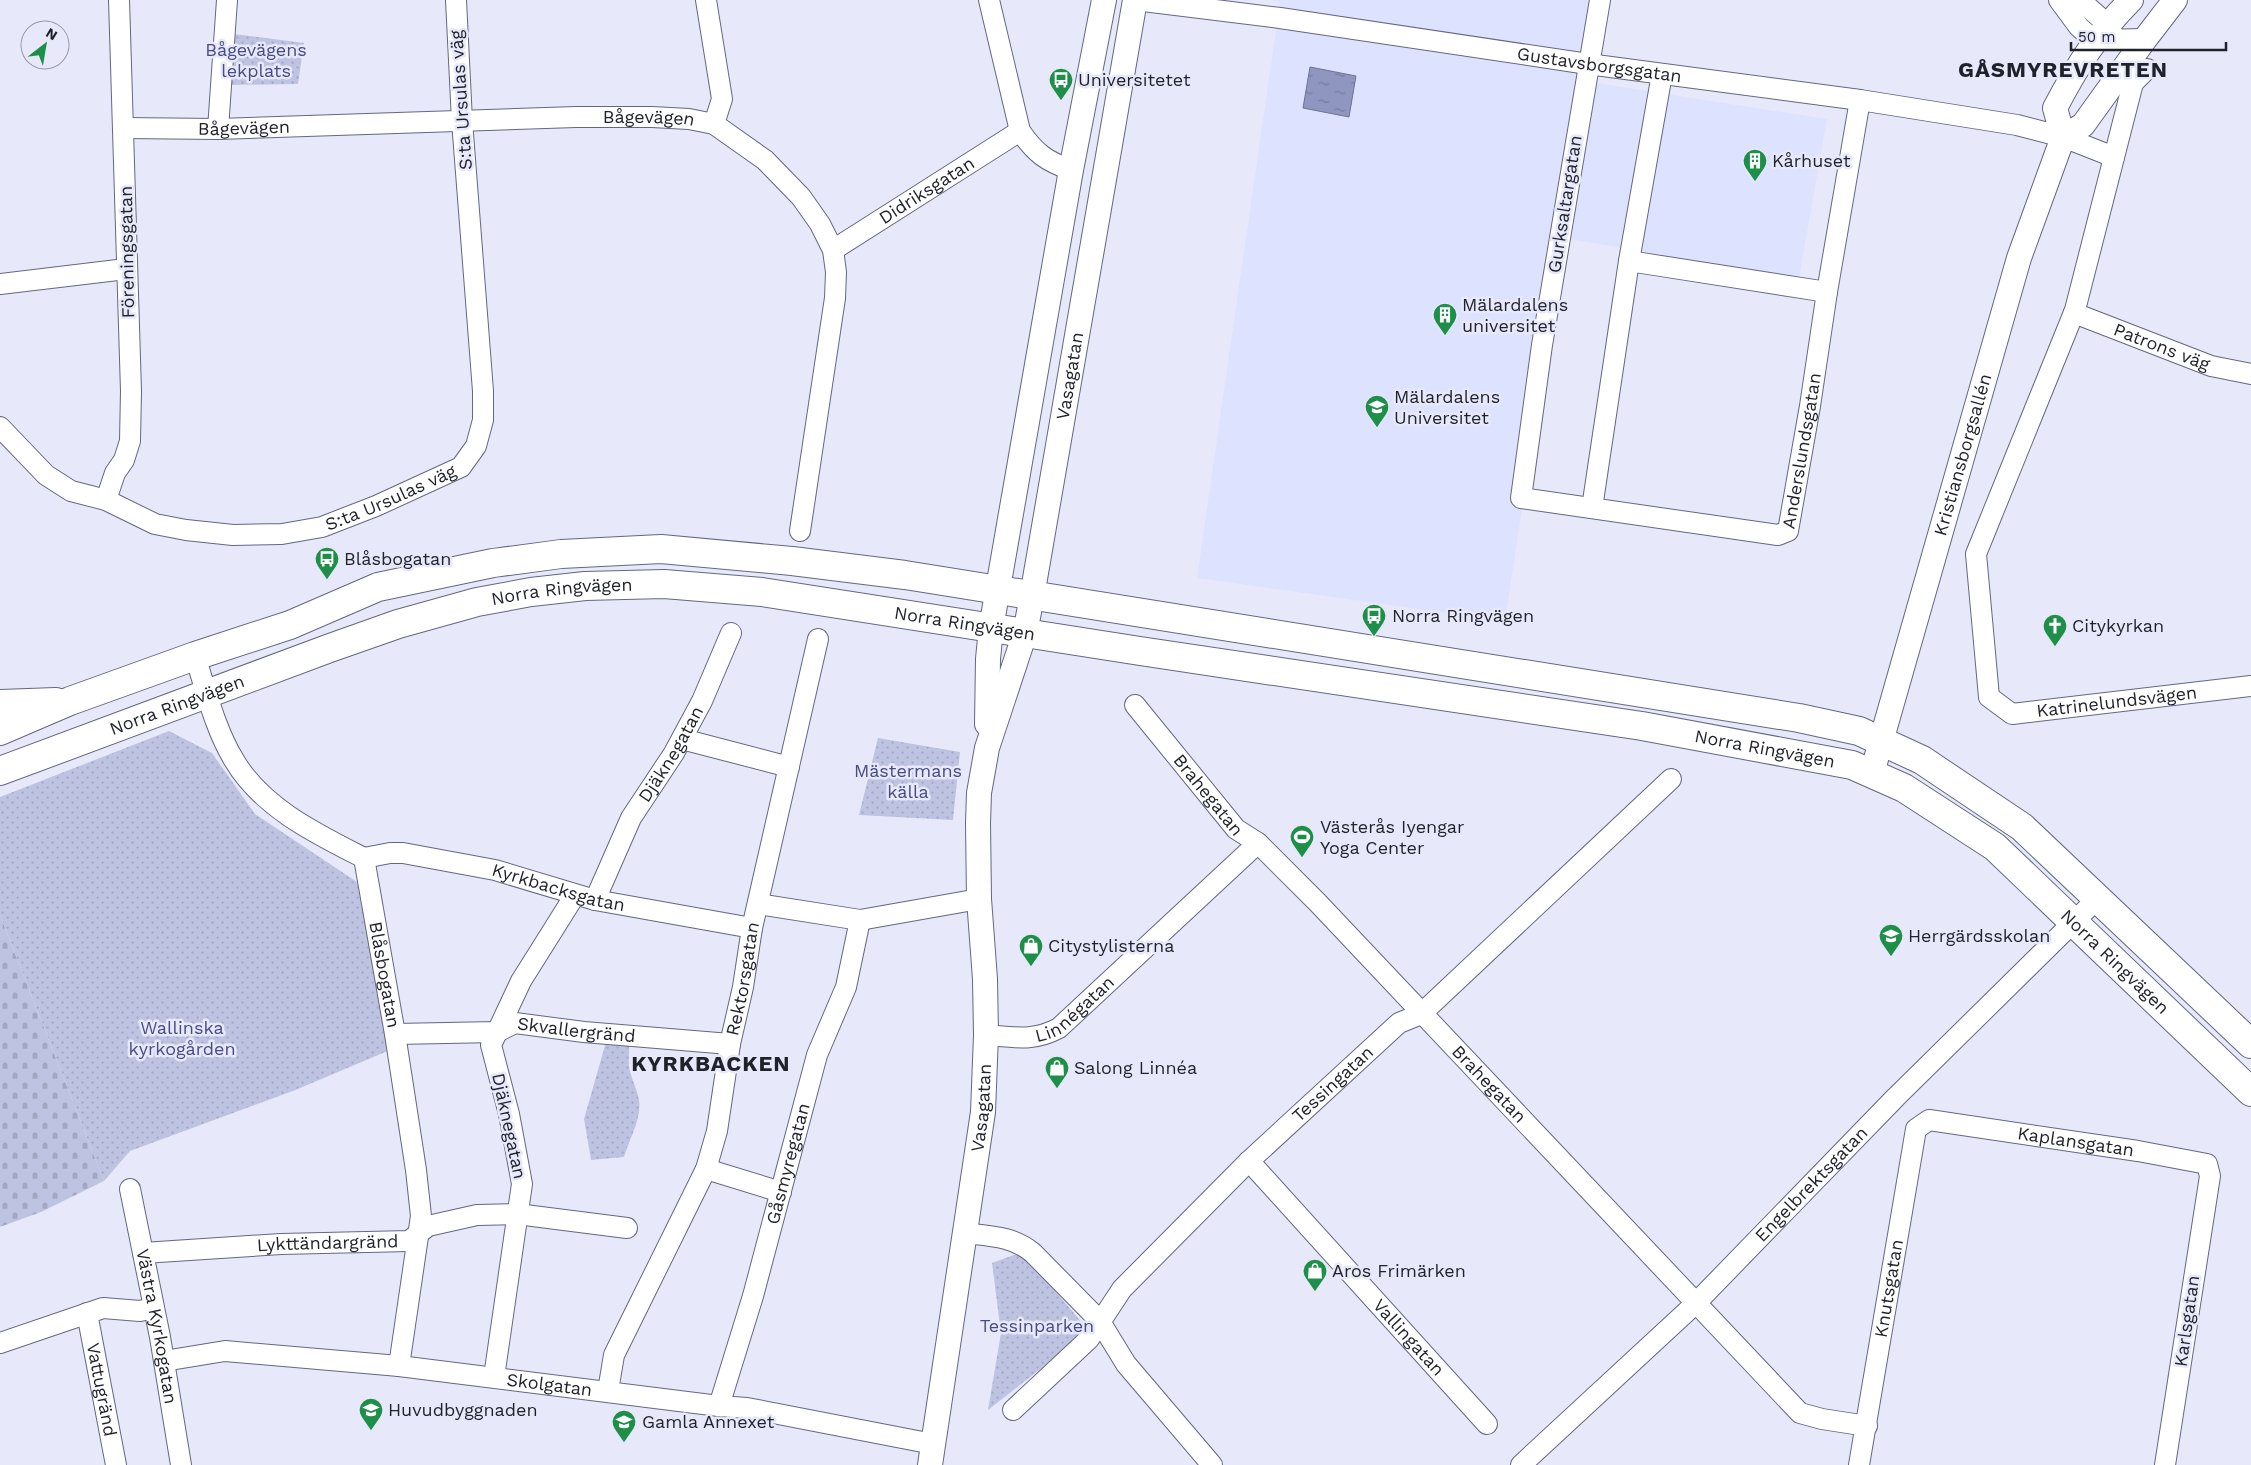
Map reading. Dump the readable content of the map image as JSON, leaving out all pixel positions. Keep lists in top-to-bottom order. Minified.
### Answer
{"streets":{"main road":["Norra Ringvägen"],"street":["Gustavsborgsgatan","S:ta Ursulas väg","Bågevägen","Didriksgatan","Gurksaltargatan","Föreningsgatan","Patrons väg","Vasagatan","Anderslundsgatan","Kristiansborgsallén","Katrinelundsvägen","Djäknegatan","Brahegatan","Kyrkbacksgatan","Blåsbogatan","Rektorsgatan","Linnégatan","Skvallergränd","Tessingatan","Kaplansgatan","Gåsmyregatan","Engelbrektsgatan","Lykttändargränd","Knutsgatan","Karlsgatan","Västra Kyrkogatan","Vallingatan","Skolgatan","Vattugränd"]},"crossings":[["Gustavsborgsgatan","Gurksaltargatan"],["Gustavsborgsgatan","Vasagatan"],["Gustavsborgsgatan","Anderslundsgatan"],["Gustavsborgsgatan","Kristiansborgsallén"],["S:ta Ursulas väg","Bågevägen"],["S:ta Ursulas väg","Föreningsgatan"],["Bågevägen","Didriksgatan"],["Bågevägen","Föreningsgatan"],["Gurksaltargatan","Anderslundsgatan"],["Patrons väg","Katrinelundsvägen"],["Vasagatan","Norra Ringvägen"],["Vasagatan","Linnégatan"],["Vasagatan","Skolgatan"],["Kristiansborgsallén","Norra Ringvägen"],["Norra Ringvägen","Engelbrektsgatan"],["Djäknegatan","Kyrkbacksgatan"],["Djäknegatan","Skvallergränd"],["Djäknegatan","Lykttändargränd"],["Djäknegatan","Skolgatan"],["Brahegatan","Linnégatan"],["Brahegatan","Tessingatan"],["Brahegatan","Engelbrektsgatan"],["Brahegatan","Knutsgatan"],["Kyrkbacksgatan","Blåsbogatan"],["Kyrkbacksgatan","Rektorsgatan"],["Blåsbogatan","Skvallergränd"],["Blåsbogatan","Lykttändargränd"],["Blåsbogatan","Skolgatan"],["Rektorsgatan","Skvallergränd"],["Rektorsgatan","Skolgatan"],["Tessingatan","Vallingatan"],["Kaplansgatan","Knutsgatan"],["Kaplansgatan","Karlsgatan"],["Gåsmyregatan","Skolgatan"],["Lykttändargränd","Västra Kyrkogatan"],["Västra Kyrkogatan","Skolgatan"]],"districts":["GÅSMYREVRETEN","KYRKBACKEN"],"parks":["Bågevägens lekplats","Mästermans källa","Wallinska kyrkogården","Tessinparken"],"places":{"bus stop":["Universitetet","Blåsbogatan","Norra Ringvägen"],"building":["Kårhuset","Mälardalens universitet"],"school or university":["Mälardalens Universitet","Herrgärdsskolan","Huvudbyggnaden","Gamla Annexet"],"church":["Citykyrkan"],"sports":["Västerås Iyengar Yoga Center"],"shop":["Citystylisterna","Salong Linnéa","Aros Frimärken"]},"scale_bar":"50 m","north":"top right"}
